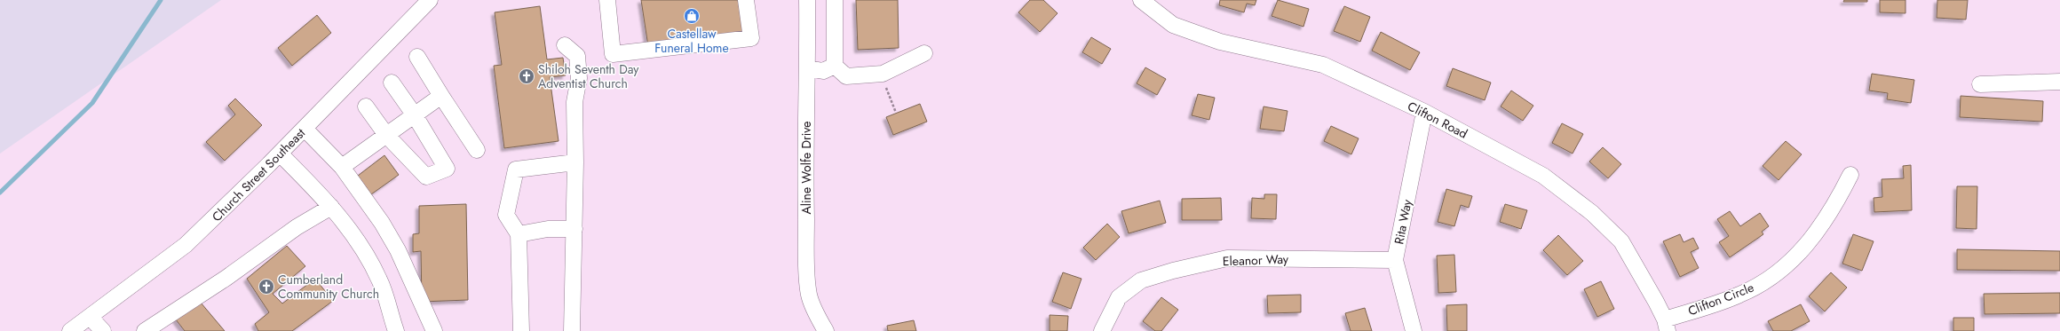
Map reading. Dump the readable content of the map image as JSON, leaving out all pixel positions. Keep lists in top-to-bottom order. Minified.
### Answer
{"streets":{"street":["Clifton Road","Aline Wolfe Drive","Church Street Southeast","Rita Way","Eleanor Way","Clifton Circle"]},"crossings":[["Clifton Road","Rita Way"],["Clifton Road","Clifton Circle"],["Rita Way","Eleanor Way"]],"places":{"shop":["Castellaw Funeral Home"],"church":["Shiloh Seventh Day Adventist Church","Cumberland Community Church"]}}
